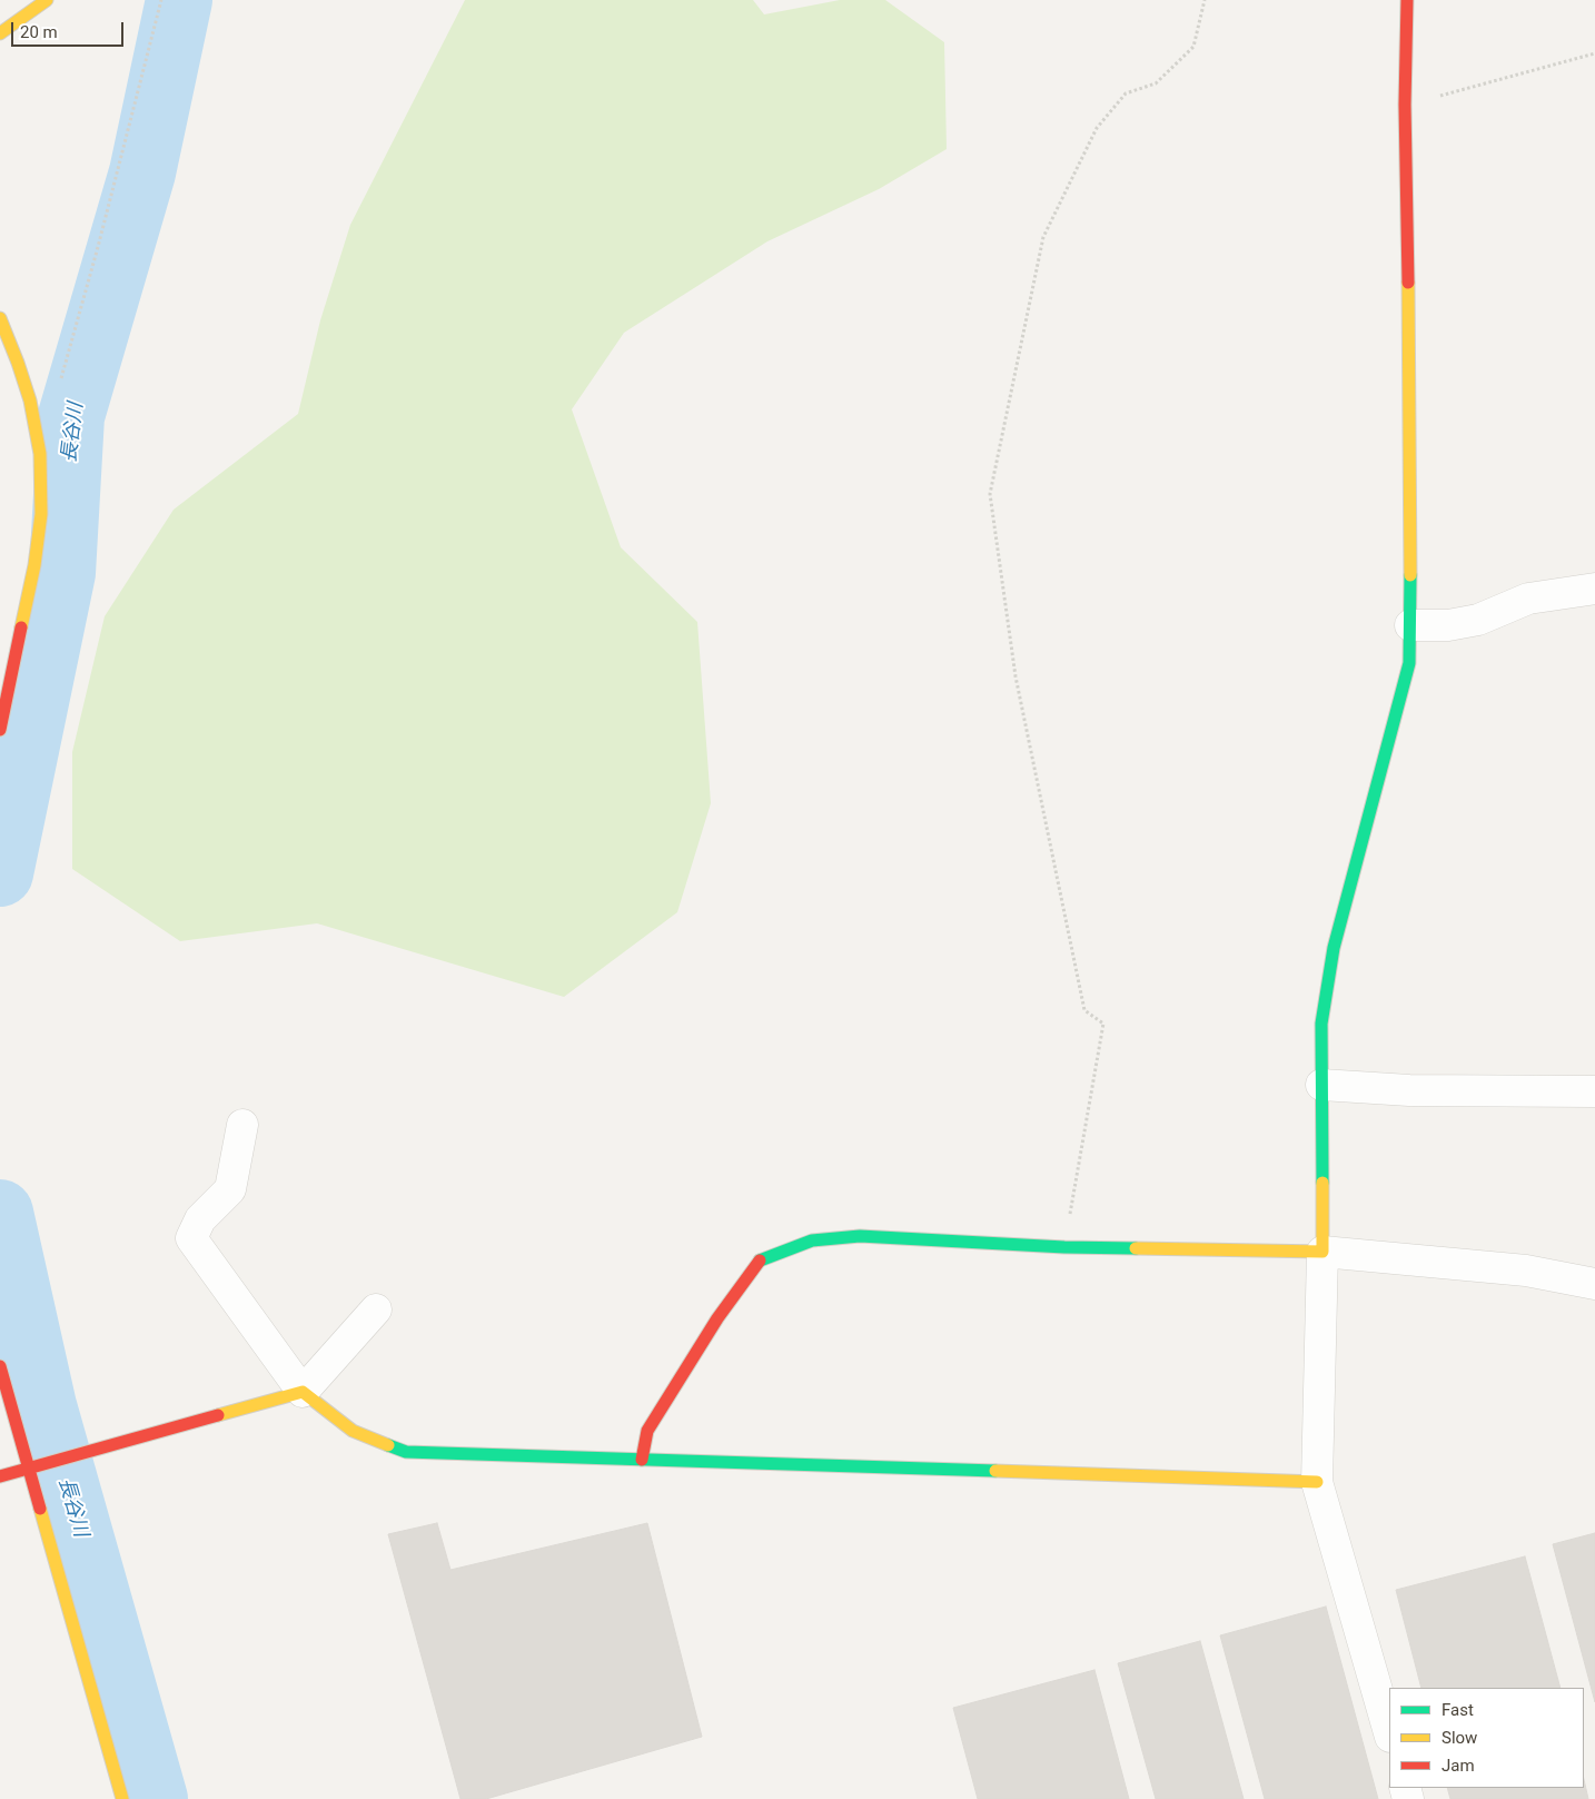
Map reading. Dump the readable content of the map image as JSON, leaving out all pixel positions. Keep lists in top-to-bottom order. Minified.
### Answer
{"water":["長谷川"],"legend":["Fast","Slow","Jam"],"scale_bar":"20 m"}
